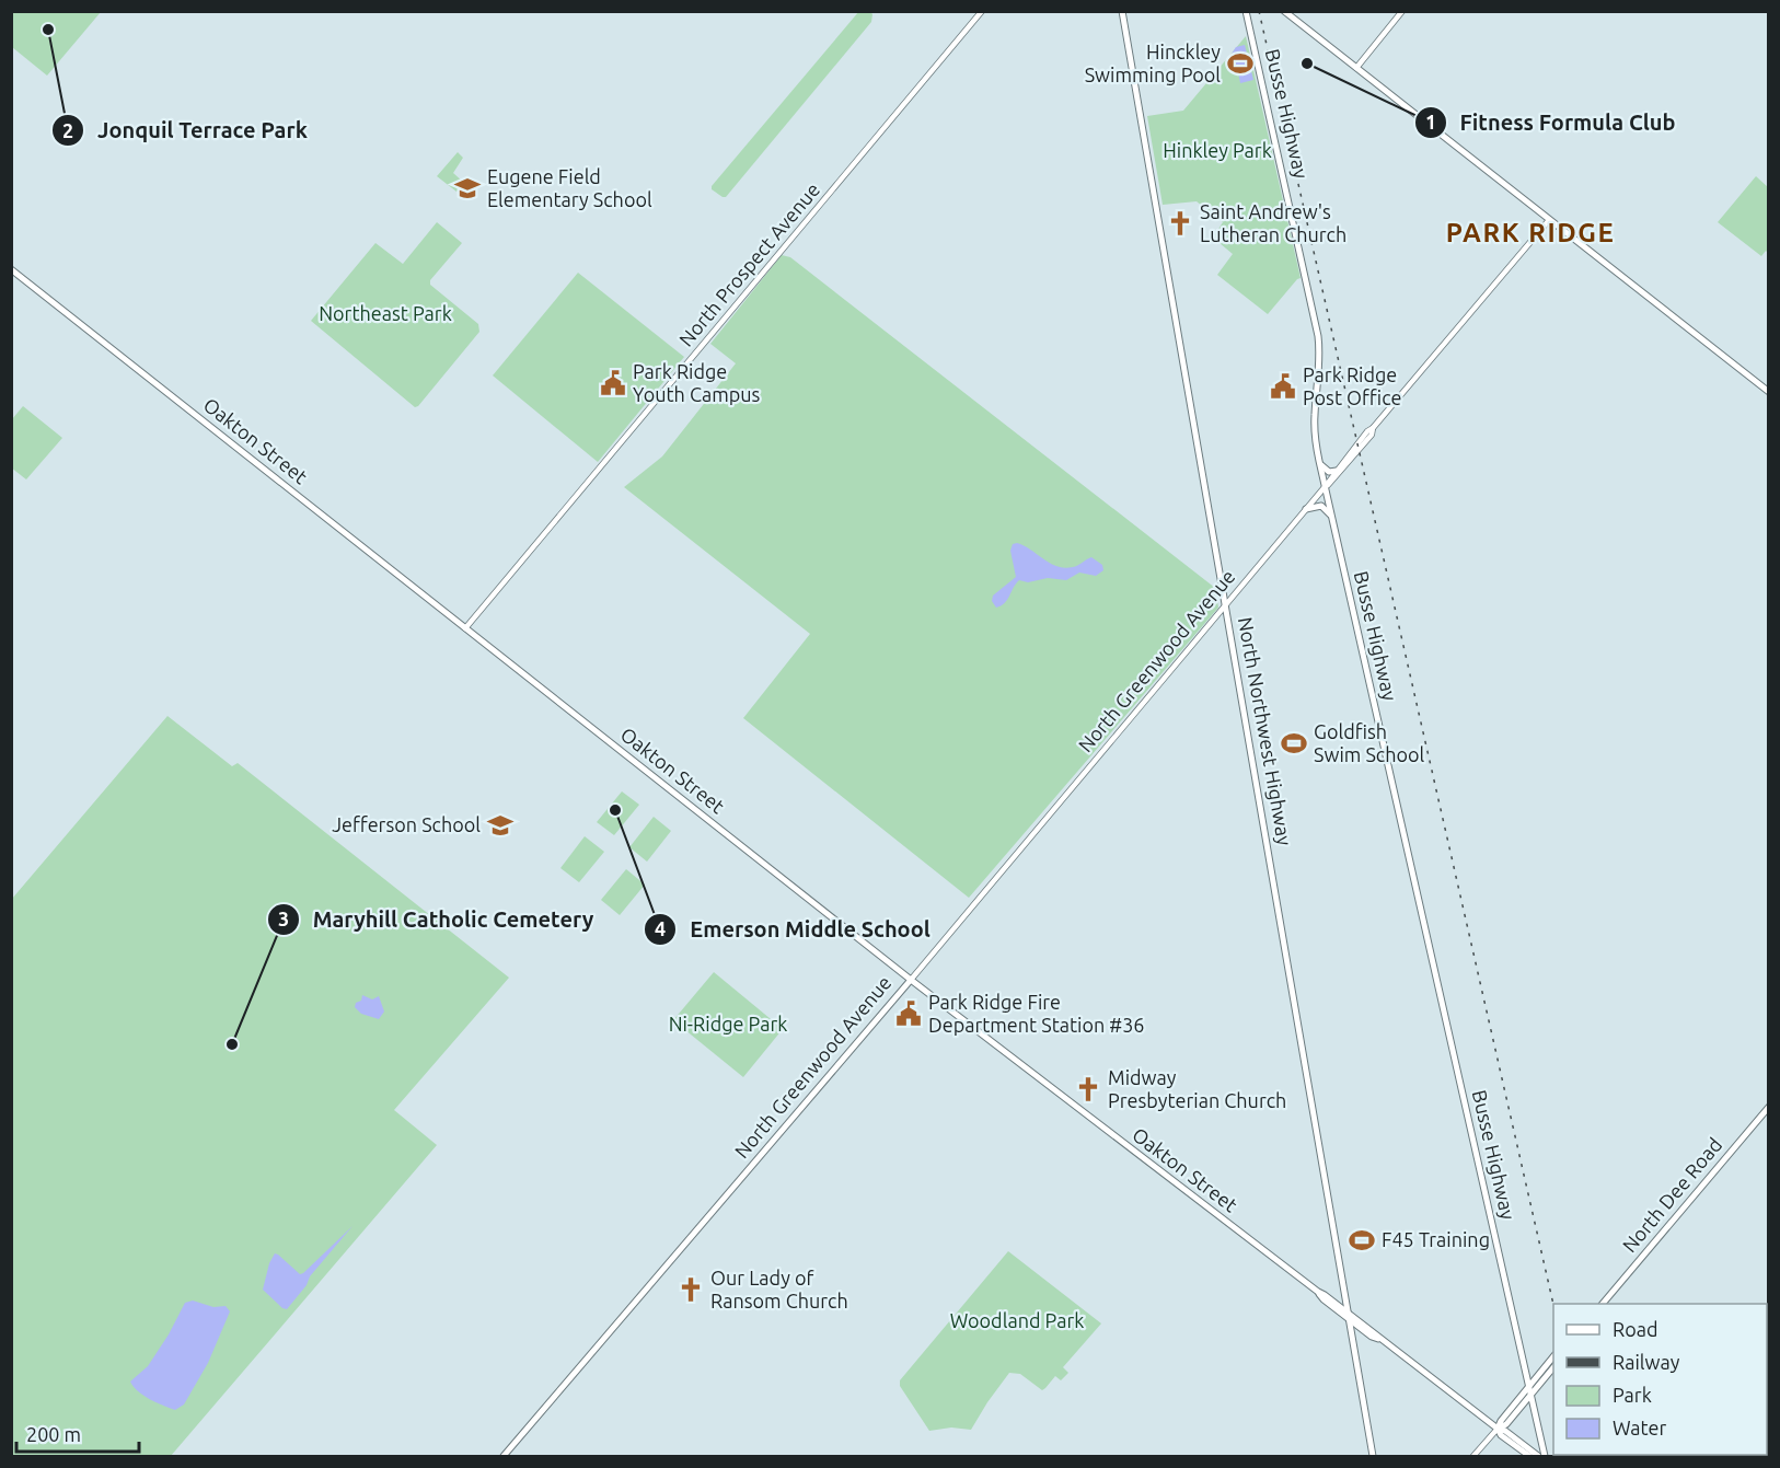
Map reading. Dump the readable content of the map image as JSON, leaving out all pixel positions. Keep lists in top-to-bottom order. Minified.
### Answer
{"streets":{"main road":["Busse Highway","Oakton Street","North Greenwood Avenue","North Northwest Highway","North Dee Road"],"street":["North Prospect Avenue"]},"crossings":[["Busse Highway","North Greenwood Avenue"],["North Prospect Avenue","Oakton Street"],["Oakton Street","North Greenwood Avenue"],["Oakton Street","North Northwest Highway"],["North Greenwood Avenue","North Northwest Highway"]],"districts":["PARK RIDGE"],"parks":["Hinkley Park","Northeast Park","Ni-Ridge Park","Woodland Park"],"places":{"other":["Jonquil Terrace Park","Fitness Formula Club","Emerson Middle School","Maryhill Catholic Cemetery"],"sports":["Hinckley Swimming Pool","Goldfish Swim School","F45 Training"],"school or university":["Eugene Field Elementary School","Jefferson School"],"church":["Saint Andrew's Lutheran Church","Midway Presbyterian Church","Our Lady of Ransom Church"],"public building":["Park Ridge Youth Campus","Park Ridge Post Office","Park Ridge Fire Department Station #36"]},"legend":["Road","Railway","Park","Water"],"scale_bar":"200 m"}
